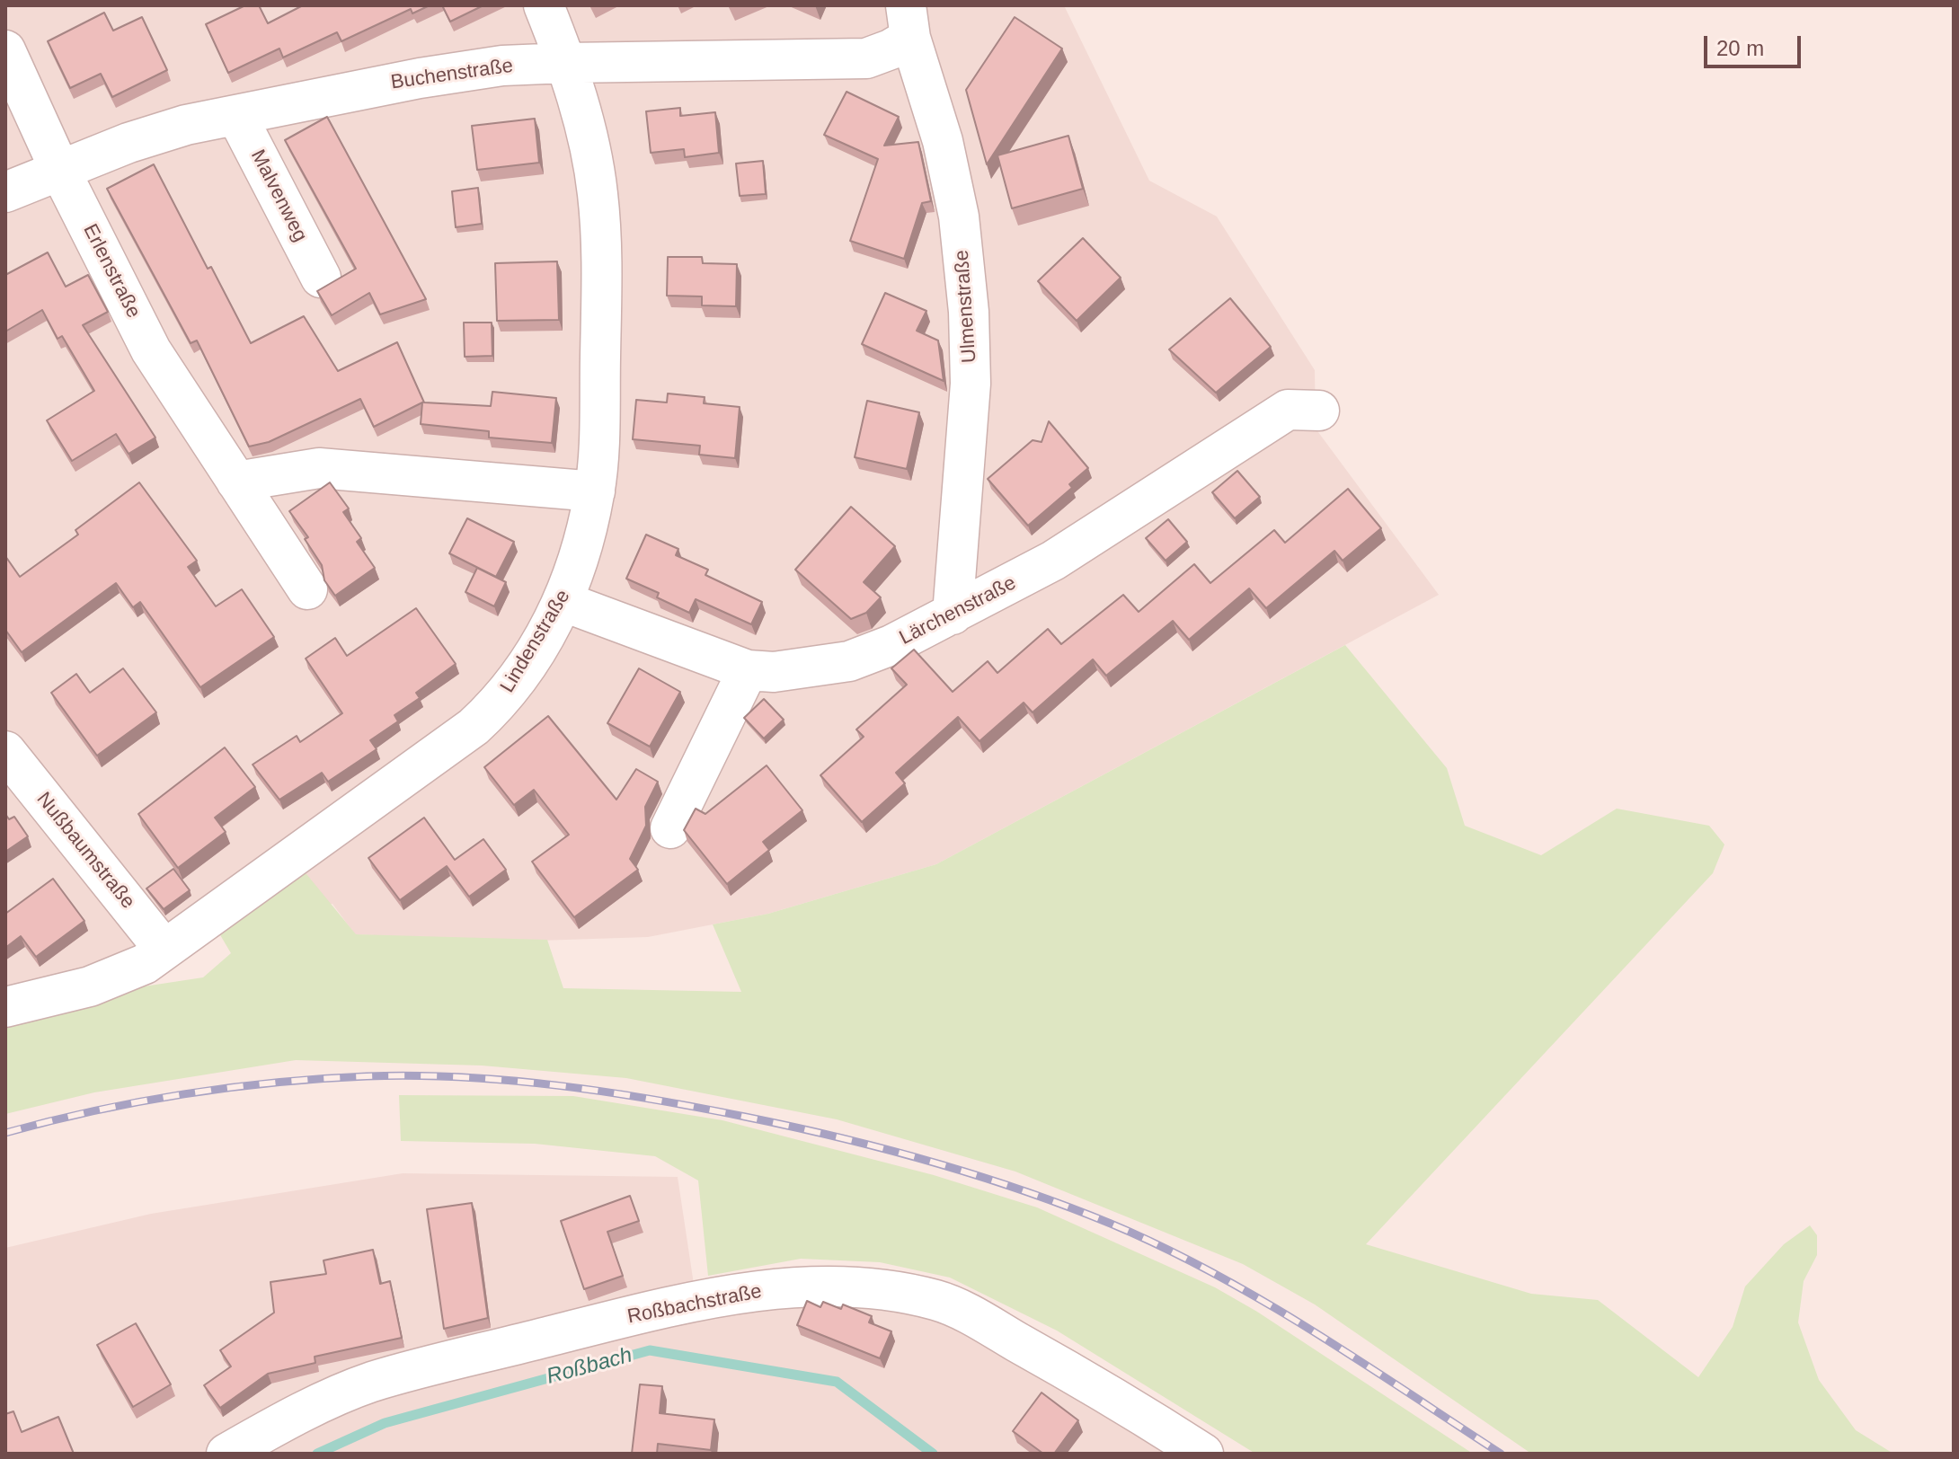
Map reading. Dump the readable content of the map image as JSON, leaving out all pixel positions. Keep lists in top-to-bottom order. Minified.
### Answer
{"streets":{"street":["Buchenstraße","Malvenweg","Erlenstraße","Ulmenstraße","Lärchenstraße","Lindenstraße","Nußbaumstraße","Roßbachstraße"]},"crossings":[["Buchenstraße","Malvenweg"],["Buchenstraße","Erlenstraße"],["Buchenstraße","Ulmenstraße"],["Buchenstraße","Lindenstraße"],["Ulmenstraße","Lärchenstraße"],["Lärchenstraße","Lindenstraße"],["Lindenstraße","Nußbaumstraße"]],"water":["Roßbach"],"scale_bar":"20 m"}
